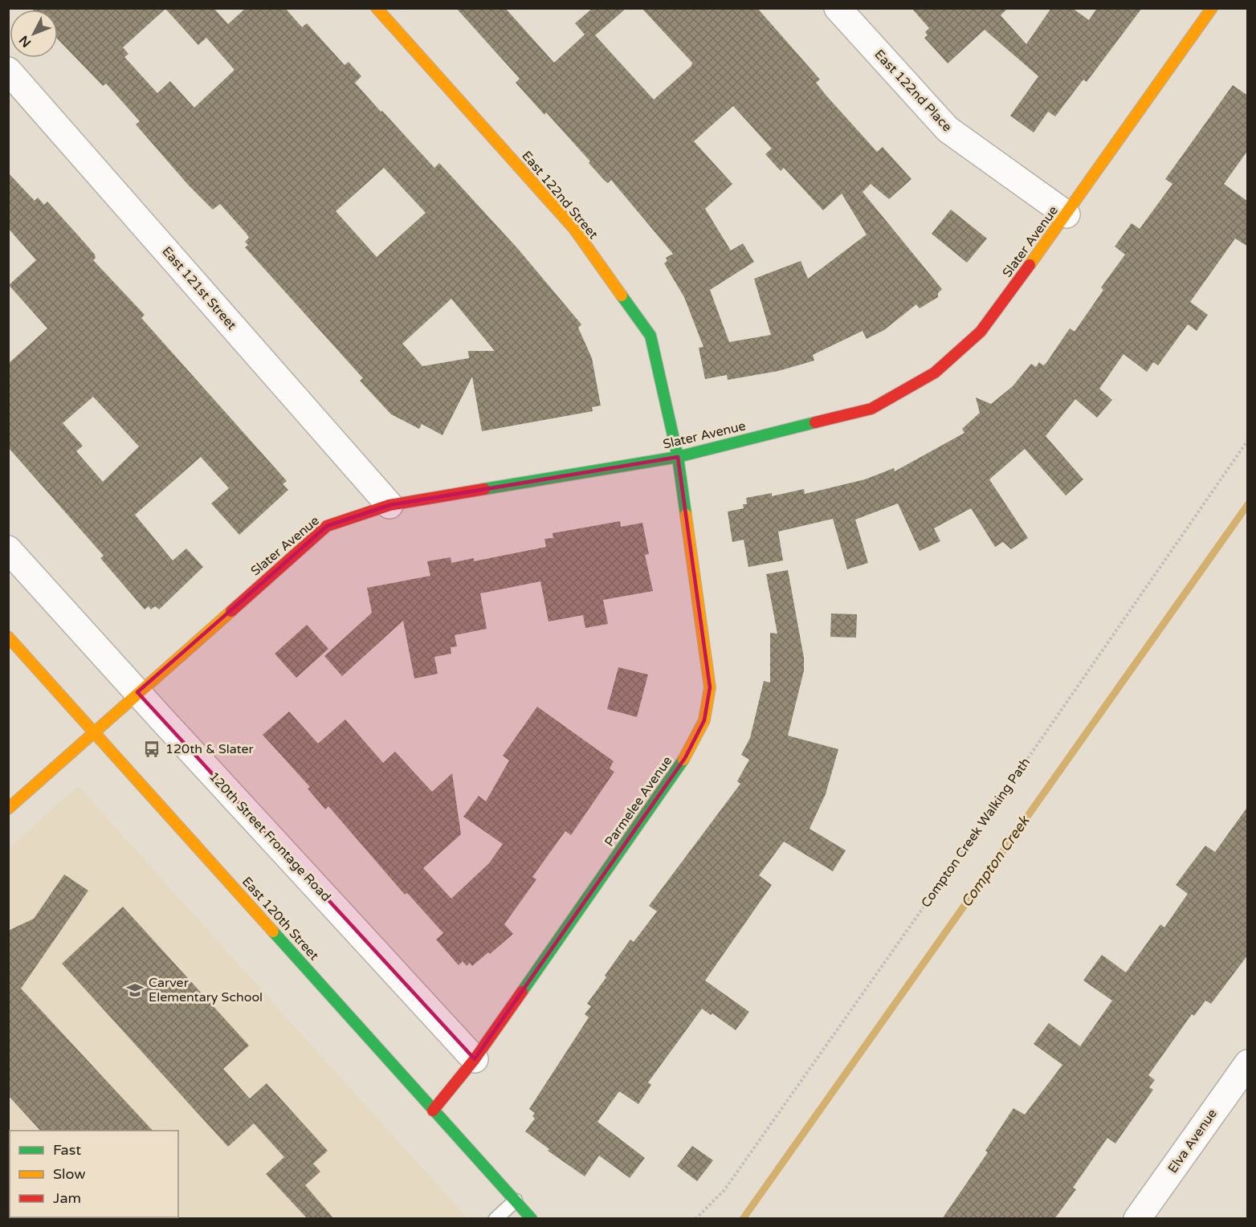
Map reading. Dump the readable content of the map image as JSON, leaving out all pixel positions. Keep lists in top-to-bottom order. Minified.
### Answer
{"streets":{"street":["East 122nd Place","East 122nd Street","Slater Avenue","East 121st Street","Parmelee Avenue","120th Street Frontage Road","East 120th Street","Elva Avenue"],"path":["Compton Creek Walking Path"]},"crossings":[["East 122nd Place","Slater Avenue"],["East 122nd Street","Slater Avenue"],["East 122nd Street","Parmelee Avenue"],["Slater Avenue","East 121st Street"],["Slater Avenue","Parmelee Avenue"],["Slater Avenue","120th Street Frontage Road"],["Slater Avenue","East 120th Street"],["Parmelee Avenue","120th Street Frontage Road"],["Parmelee Avenue","East 120th Street"]],"water":["Compton Creek"],"places":{"bus stop":["120th & Slater"],"school or university":["Carver Elementary School"]},"legend":["Fast","Slow","Jam"],"north":"bottom left"}
